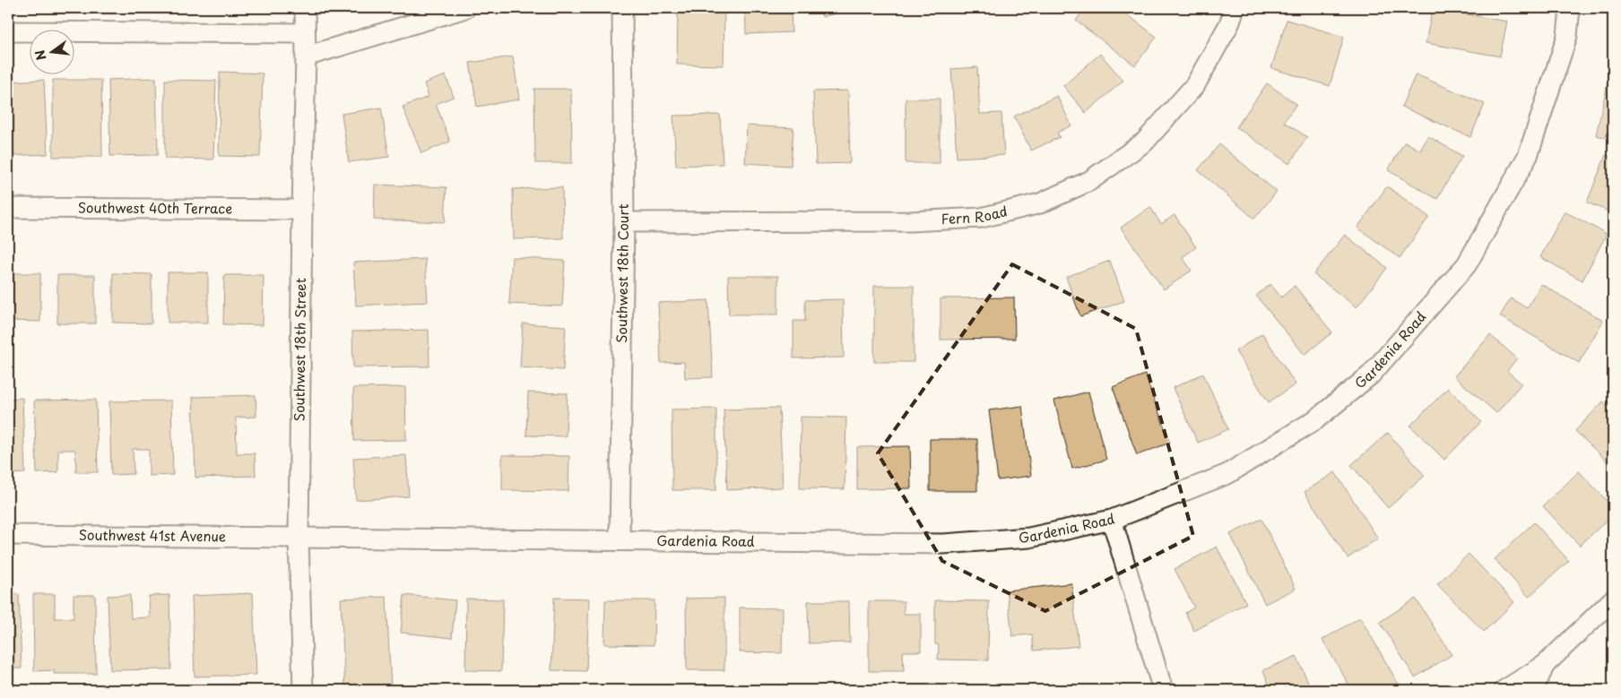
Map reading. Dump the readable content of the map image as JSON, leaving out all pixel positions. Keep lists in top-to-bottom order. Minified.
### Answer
{"streets":{"street":["Southwest 40th Terrace","Fern Road","Southwest 18th Court","Southwest 18th Street","Gardenia Road","Southwest 41st Avenue"]},"crossings":[["Southwest 40th Terrace","Southwest 18th Street"],["Fern Road","Southwest 18th Court"],["Southwest 18th Court","Gardenia Road"],["Southwest 18th Street","Gardenia Road"],["Southwest 18th Street","Southwest 41st Avenue"],["Gardenia Road","Southwest 41st Avenue"]],"north":"left"}
